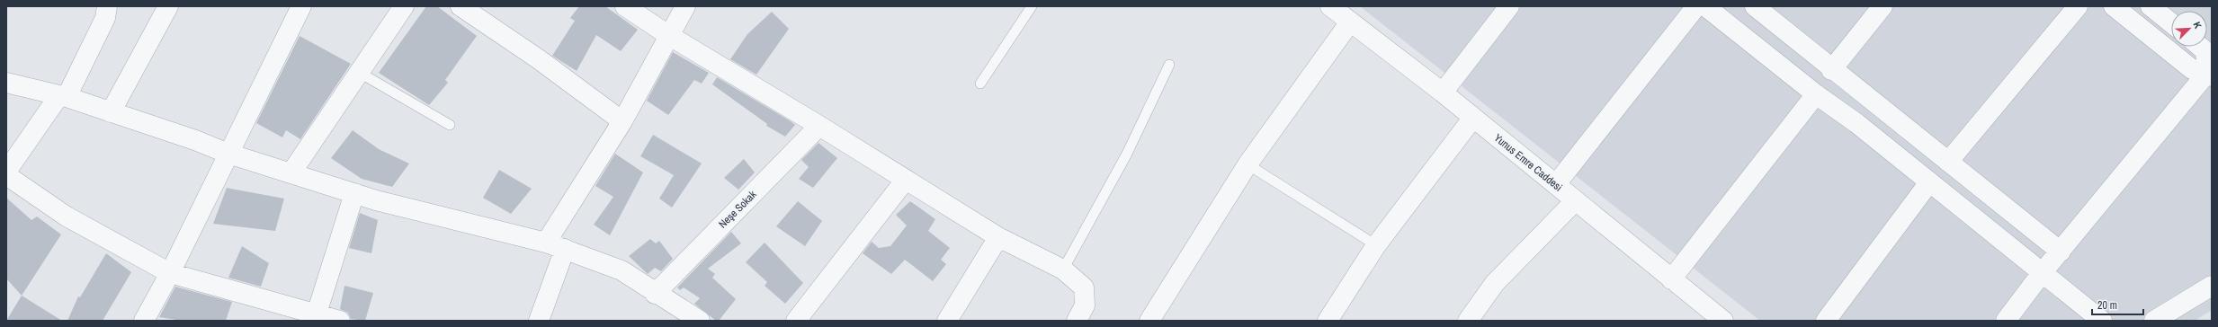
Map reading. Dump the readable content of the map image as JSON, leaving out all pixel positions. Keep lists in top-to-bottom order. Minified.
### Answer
{"streets":{"street":["Yunus Emre Caddesi","Neşe Sokak"]},"scale_bar":"20 m","north":"top right"}
